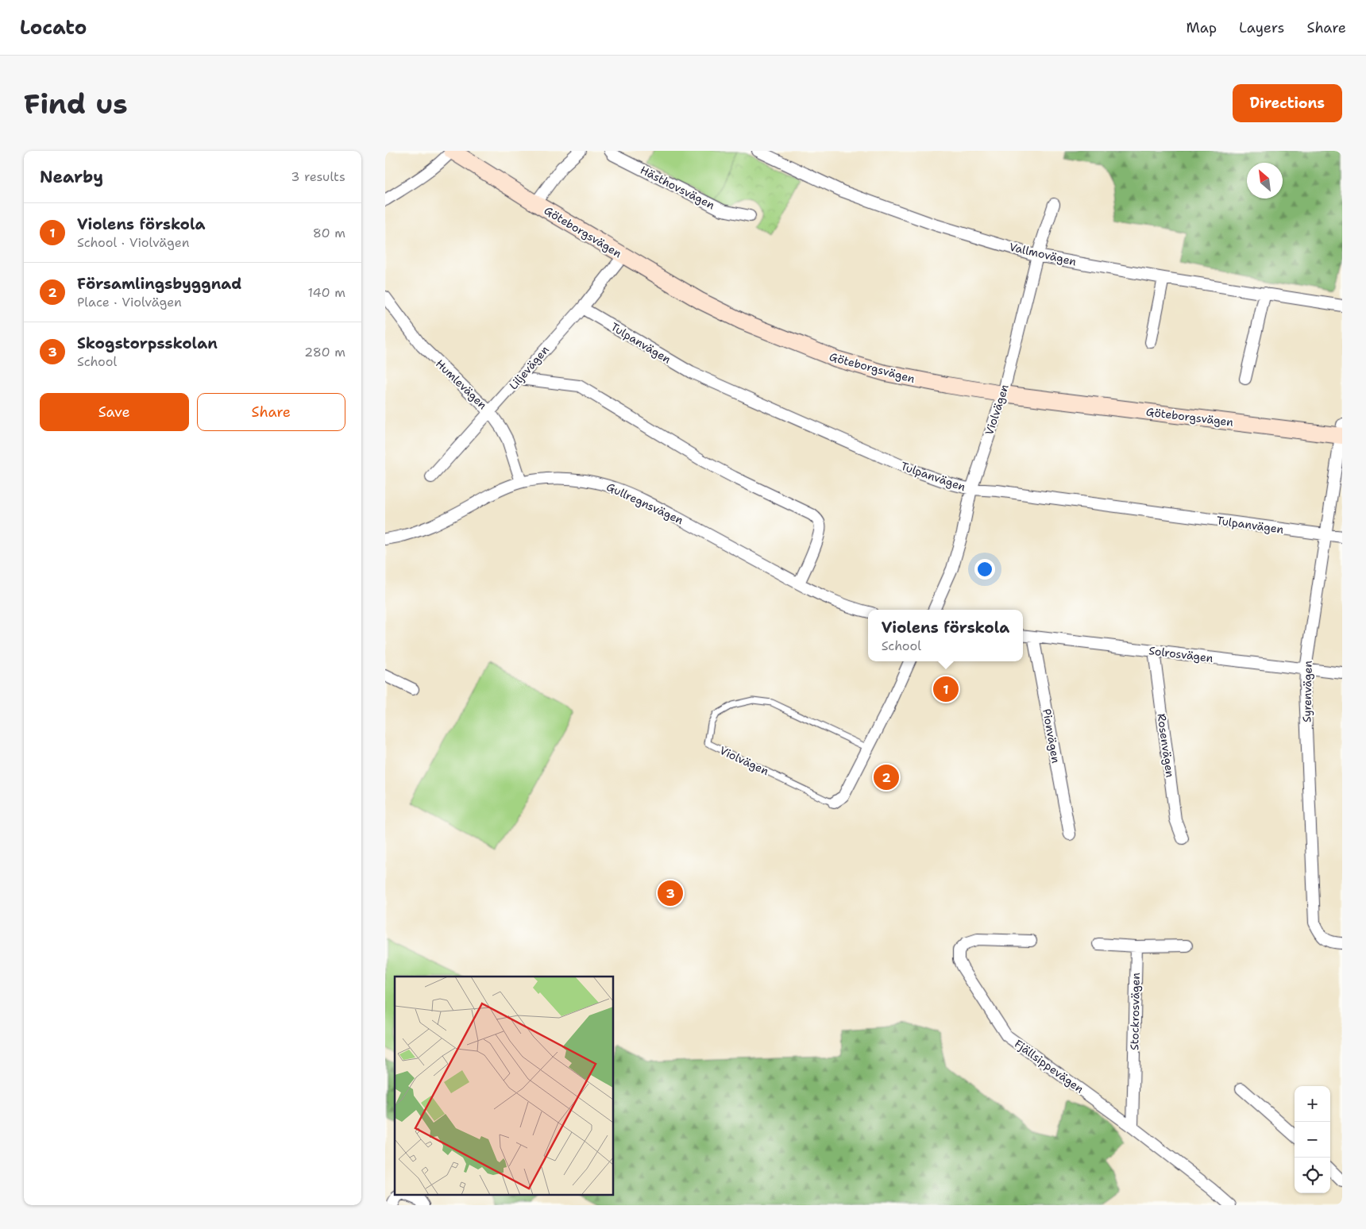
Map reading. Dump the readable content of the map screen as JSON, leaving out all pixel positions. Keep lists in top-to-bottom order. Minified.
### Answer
{"streets":{"street":["Hästhovsvägen","Göteborgsvägen","Vallmovägen","Tulpanvägen","Liljevägen","Humlevägen","Violvägen","Gullregnsvägen","Solrosvägen","Syrenvägen","Pionvägen","Rosenvägen","Stockrosvägen","Fjällsippevägen"]},"crossings":[["Göteborgsvägen","Liljevägen"],["Göteborgsvägen","Violvägen"],["Göteborgsvägen","Syrenvägen"],["Vallmovägen","Violvägen"],["Tulpanvägen","Liljevägen"],["Tulpanvägen","Violvägen"],["Tulpanvägen","Syrenvägen"],["Liljevägen","Humlevägen"],["Humlevägen","Gullregnsvägen"],["Solrosvägen","Syrenvägen"],["Solrosvägen","Pionvägen"],["Solrosvägen","Rosenvägen"],["Stockrosvägen","Fjällsippevägen"]],"north":"top left","page":{"header":"Locato","nav":["Map","Layers","Share"],"buttons":["Directions",["Save","Share"]],"title":"Find us","heading":["Nearby","3 results"],"list":[{"mark":"1","name":"Violens förskola","note":"School · Violvägen","value":"80 m"},{"mark":"2","name":"Församlingsbyggnad","note":"Place · Violvägen","value":"140 m"},{"mark":"3","name":"Skogstorpsskolan","note":"School","value":"280 m"}],"popup":["Violens förskola","School"],"pins":["1","2","3"],"map_buttons":["+","−"]}}
